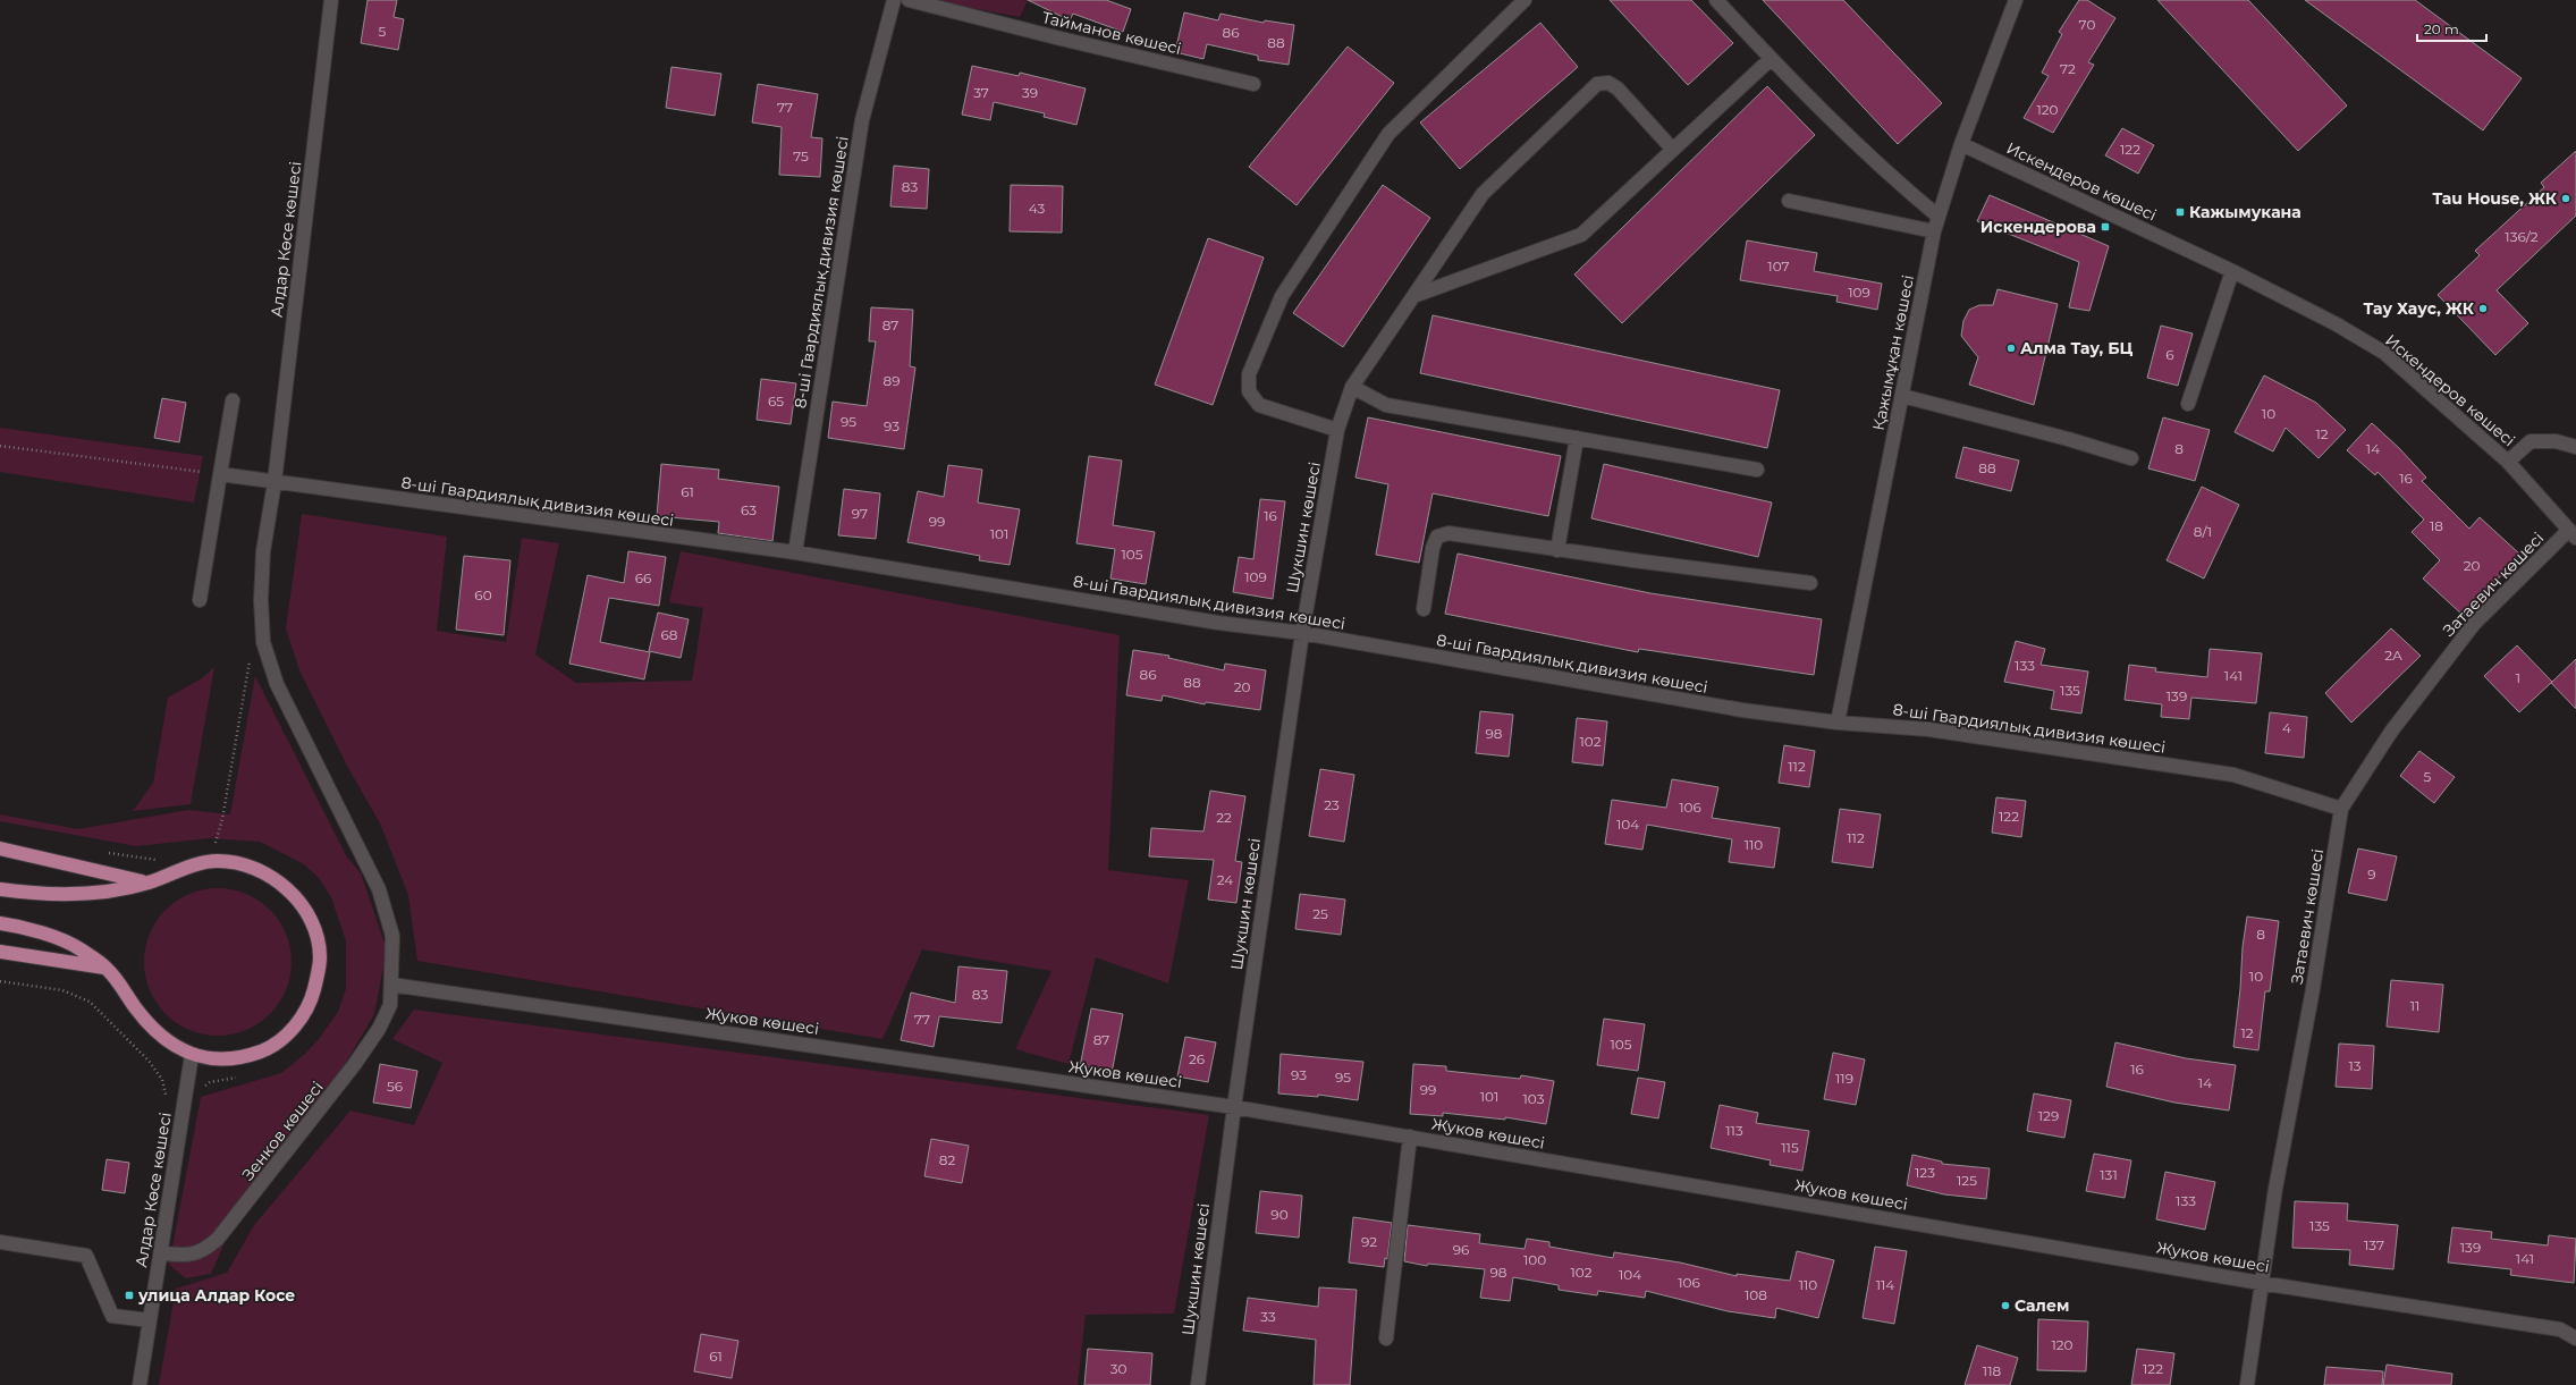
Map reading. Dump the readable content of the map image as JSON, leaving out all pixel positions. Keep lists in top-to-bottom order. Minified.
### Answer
{"streets":{"street":["Тайманов көшесі","Искендеров көшесі","Алдар Көсе көшесі","8-ші Гвардиялық дивизия көшесі","Қажымұқан көшесі","Шукшин көшесі","Затаевич көшесі","Жуков көшесі","Зенков көшесі"]},"crossings":[["Искендеров көшесі","Қажымұқан көшесі"],["Искендеров көшесі","Затаевич көшесі"],["Алдар Көсе көшесі","8-ші Гвардиялық дивизия көшесі"],["Алдар Көсе көшесі","Жуков көшесі"],["Алдар Көсе көшесі","Зенков көшесі"],["8-ші Гвардиялық дивизия көшесі","Қажымұқан көшесі"],["8-ші Гвардиялық дивизия көшесі","Шукшин көшесі"],["8-ші Гвардиялық дивизия көшесі","Затаевич көшесі"],["Шукшин көшесі","Жуков көшесі"],["Затаевич көшесі","Жуков көшесі"],["Жуков көшесі","Зенков көшесі"]],"places":{"other":["Tau House, ЖК","Тау Хаус, ЖК","Алма Тау, БЦ","Салем"],"transit":["Кажымукана","Искендерова","улица Алдар Косе"]},"house_numbers":["70","5","86","88","72","37","39","77","120","122","75","83","43","136/2","107","109","87","6","89","65","10","95","93","12","8","14","88","16","61","63","97","16","99","18","8/1","101","105","20","109","66","60","68","2А","133","86","141","1","88","20","135","139","4","98","102","112","5","23","106","122","22","104","112","110","9","24","25","8","10","83","11","77","12","87","105","26","13","16","93","95","119","14","56","99","101","103","129","113","115","82","123","131","125","133","90","135","92","137","139","96","141","100","98","102","104","106","110","114","108","33","120","61","30","122","118"],"scale_bar":"20 m"}
